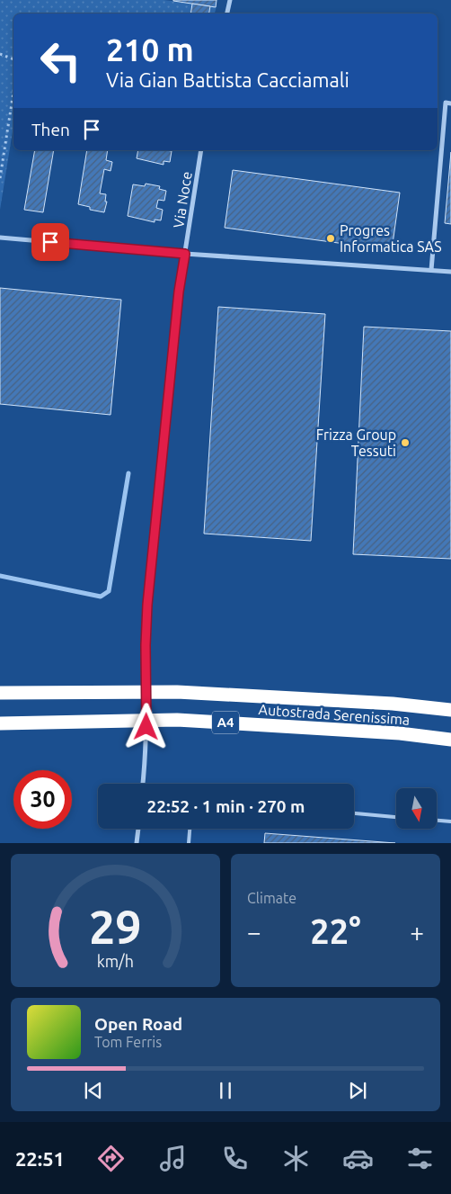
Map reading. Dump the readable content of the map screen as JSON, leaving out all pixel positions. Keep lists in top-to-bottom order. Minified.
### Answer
{"streets":{"highway":["Autostrada Serenissima","A4"],"street":["Via Noce"]},"places":["Progres Informatica SAS","Frizza Group Tessuti"],"north":"bottom","page":{"turn":["210 m","Via Gian Battista Cacciamali"],"then":"Then","limit":"30","trip":"22:52 · 1 min · 270 m","tile":"Climate","heat":["−","22°","+"],"song":["Open Road","Tom Ferris"],"tabs":"22:51","gauge":["29","km/h"]}}
